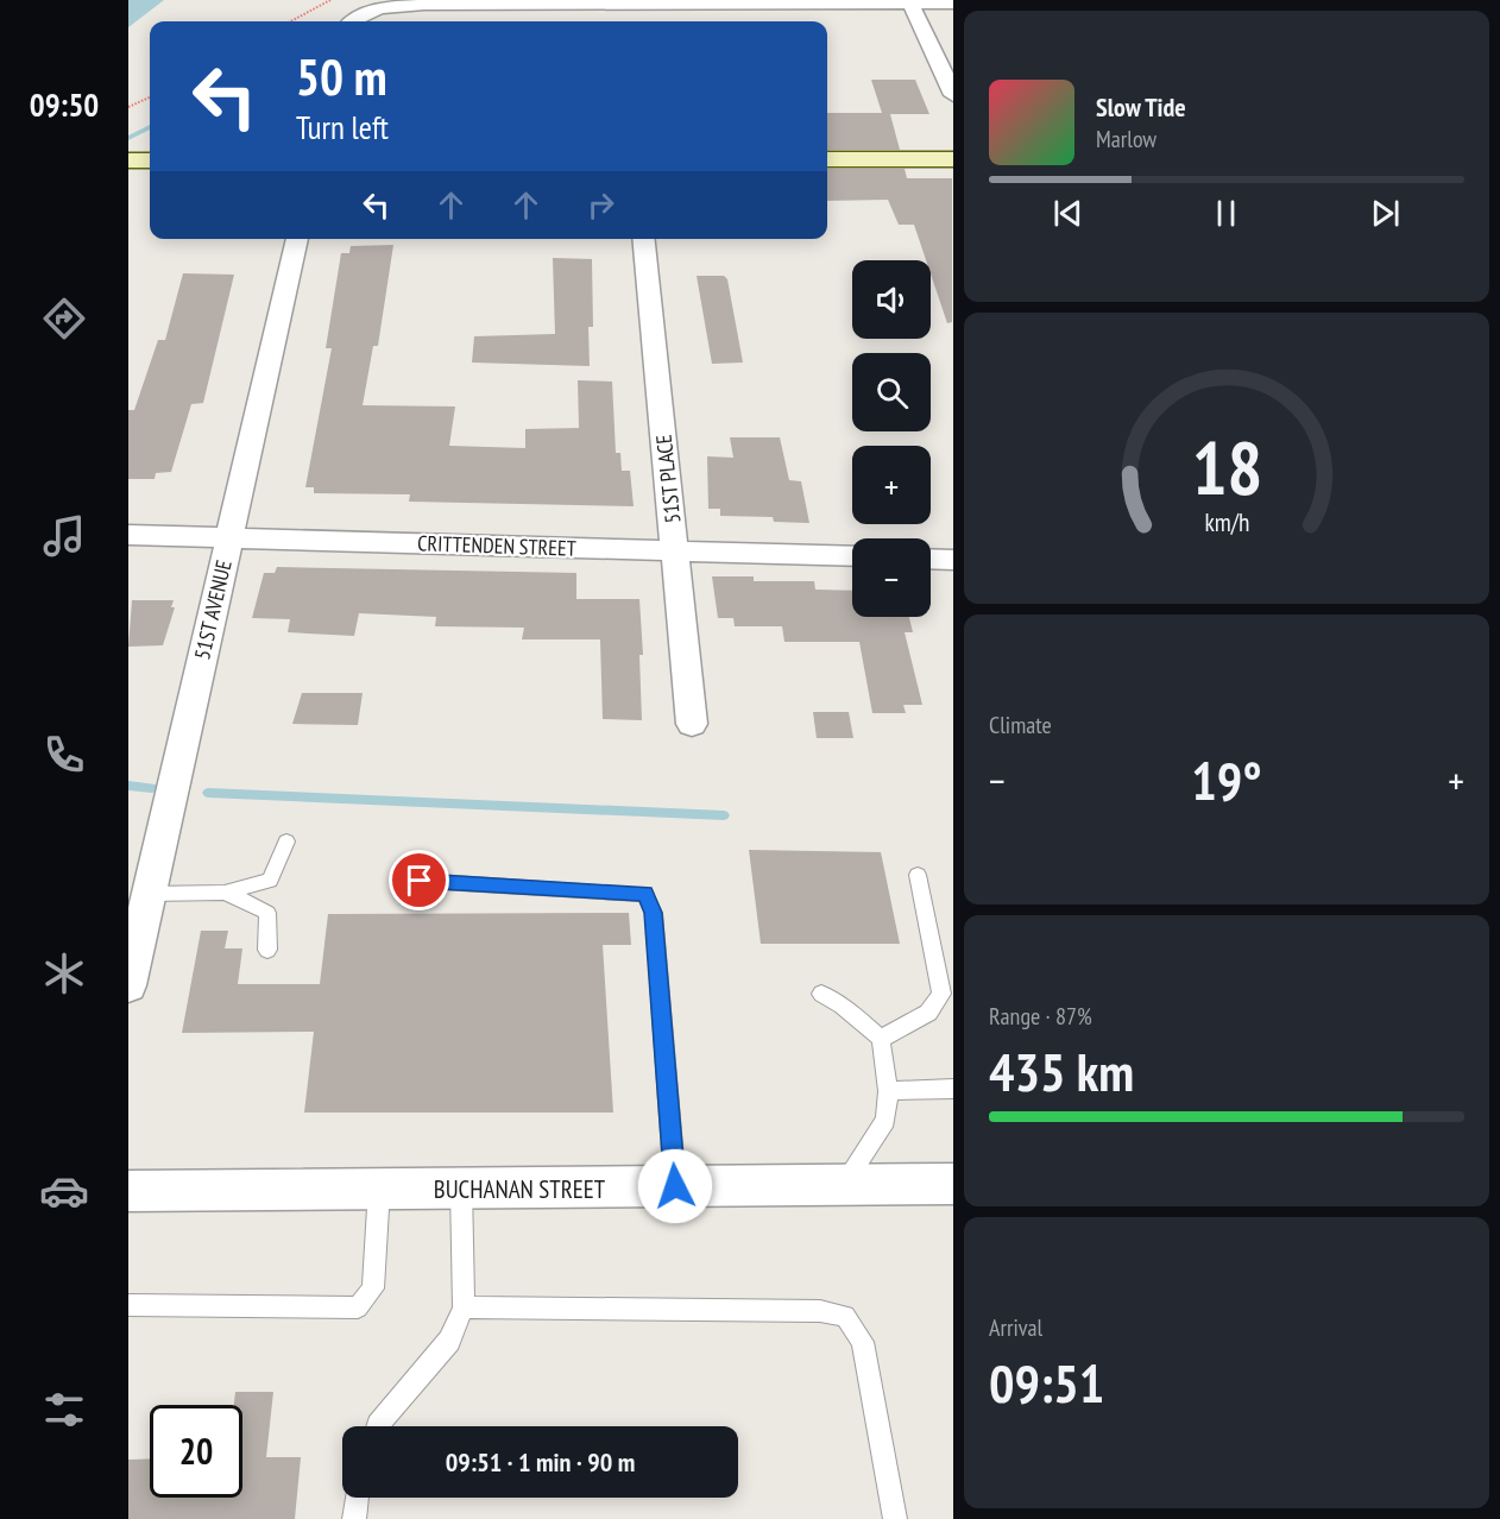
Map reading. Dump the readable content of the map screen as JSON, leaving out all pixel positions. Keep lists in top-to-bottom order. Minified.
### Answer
{"streets":{"street":["51ST PLACE","CRITTENDEN STREET","51ST AVENUE","BUCHANAN STREET"]},"crossings":[["51ST PLACE","CRITTENDEN STREET"],["CRITTENDEN STREET","51ST AVENUE"]],"page":{"tabs":"09:50","turn":["50 m","Turn left"],"song":["Slow Tide","Marlow"],"map_buttons":["+","−"],"tile":["Climate",["Range · 87%","435 km"],["Arrival","09:51"]],"heat":["−","19°","+"],"limit":"20","trip":"09:51 · 1 min · 90 m","gauge":["18","km/h"]}}
